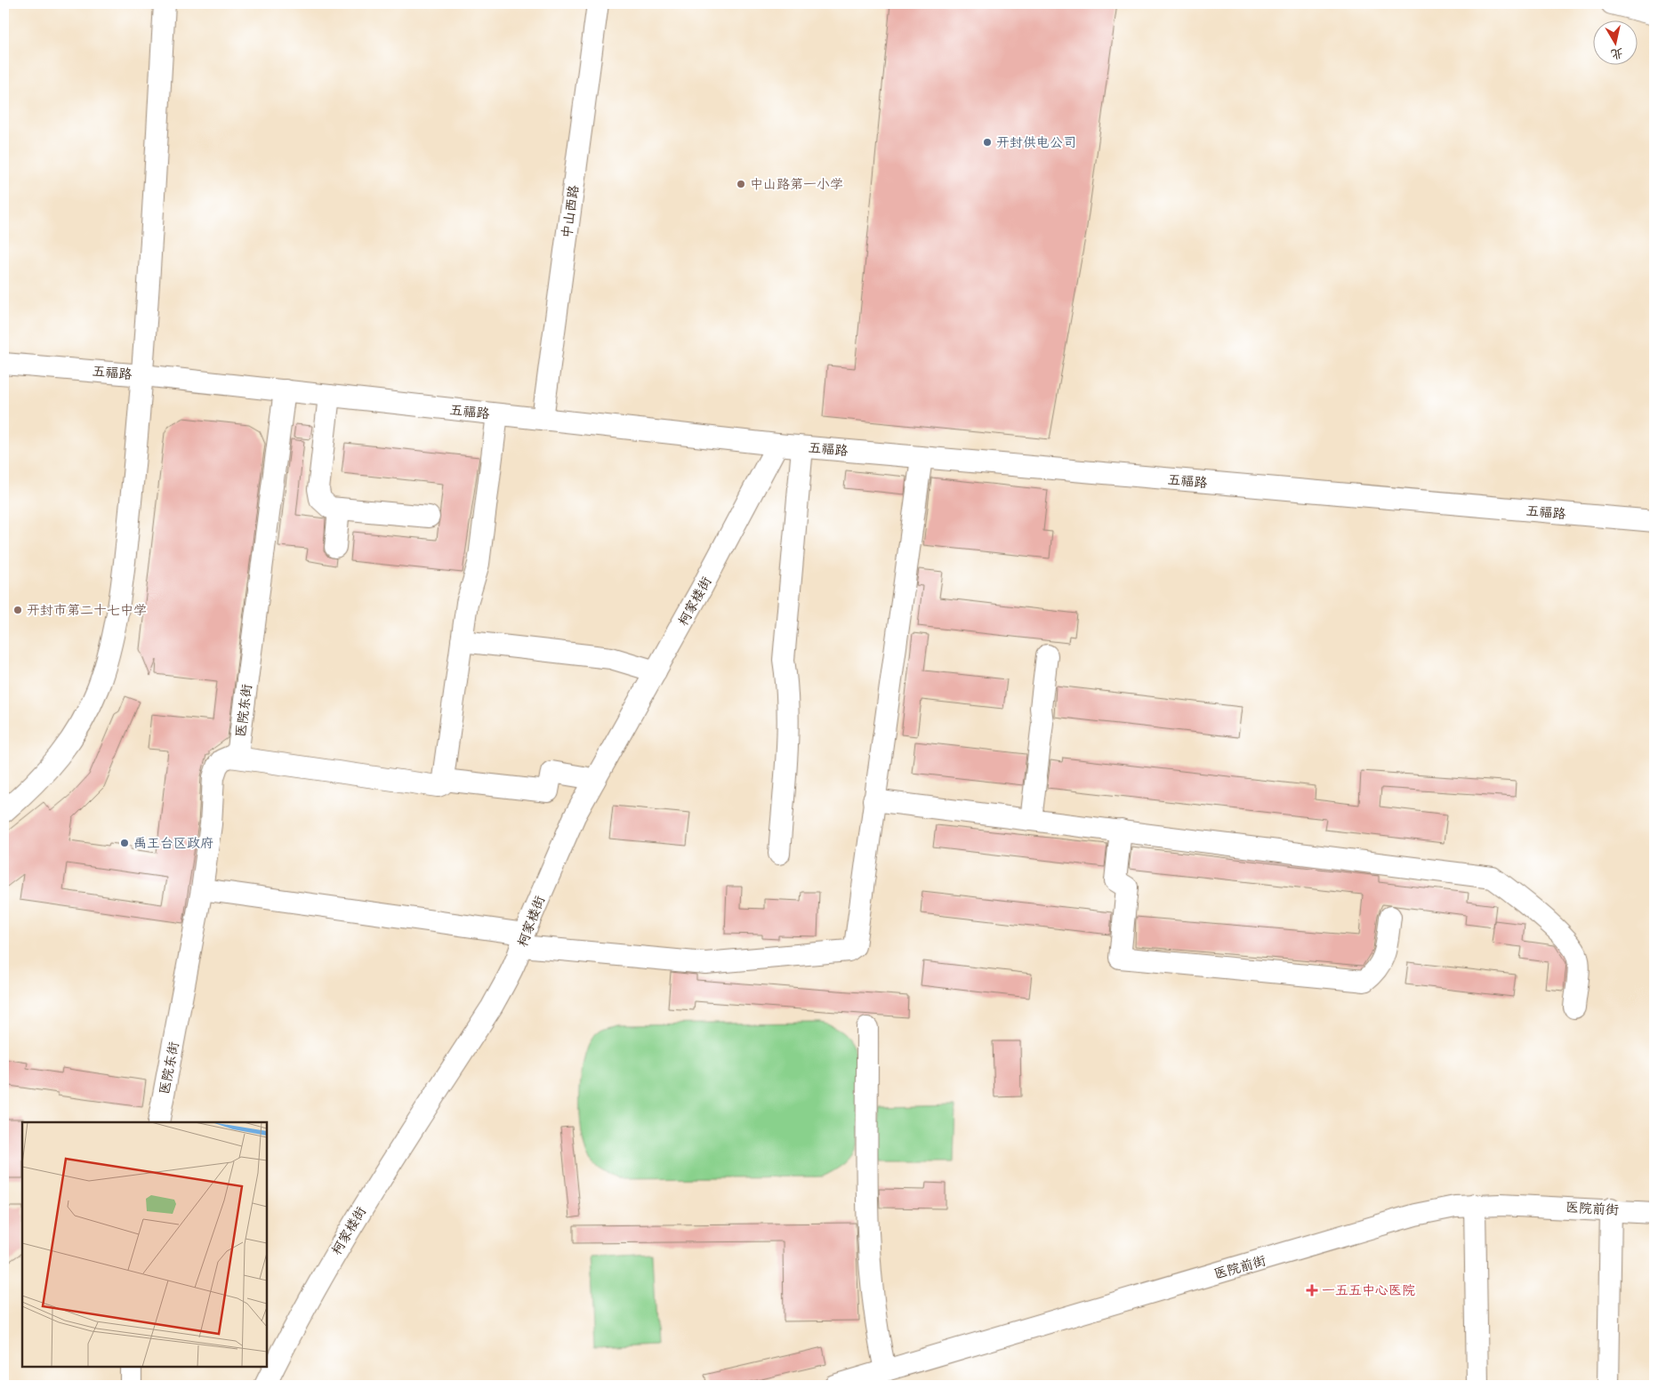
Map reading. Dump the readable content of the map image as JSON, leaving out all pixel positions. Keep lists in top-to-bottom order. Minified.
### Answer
{"streets":{"street":["中山西路","五福路","柯家楼街","医院东街","医院前街"]},"crossings":[["中山西路","五福路"],["五福路","柯家楼街"],["五福路","医院东街"]],"places":{"other":["开封供电公司","中山路第一小学","开封市第二十七中学","禹王台区政府"],"health":["一五五中心医院"]},"north":"bottom"}
